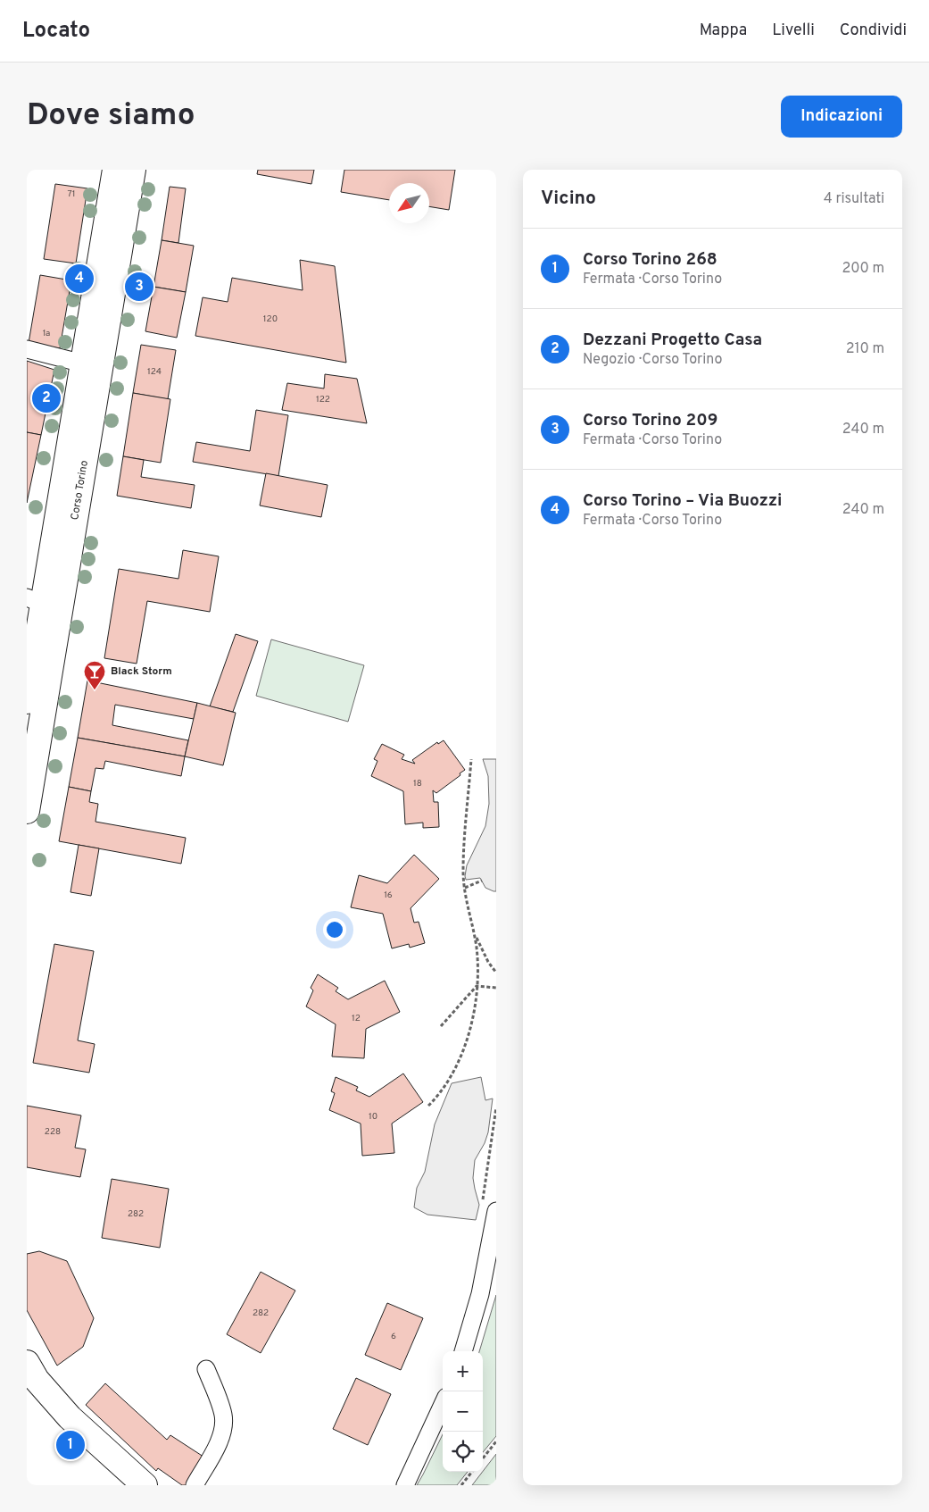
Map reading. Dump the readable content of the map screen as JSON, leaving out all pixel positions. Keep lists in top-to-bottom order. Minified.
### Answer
{"streets":{"main road":["Corso Torino"]},"places":{"bar":["Black Storm"]},"house_numbers":["71","120","1a","124","122","18","16","12","10","228","282","282","6"],"north":"bottom left","page":{"header":"Locato","nav":["Mappa","Livelli","Condividi"],"buttons":"Indicazioni","title":"Dove siamo","heading":["Vicino","4 risultati"],"list":[{"mark":"1","name":"Corso Torino 268","note":"Fermata · Corso Torino","value":"200 m"},{"mark":"2","name":"Dezzani Progetto Casa","note":"Negozio · Corso Torino","value":"210 m"},{"mark":"3","name":"Corso Torino 209","note":"Fermata · Corso Torino","value":"240 m"},{"mark":"4","name":"Corso Torino – Via Buozzi","note":"Fermata · Corso Torino","value":"240 m"}],"pins":["4","3","2","1"],"map_buttons":["+","−"]}}
